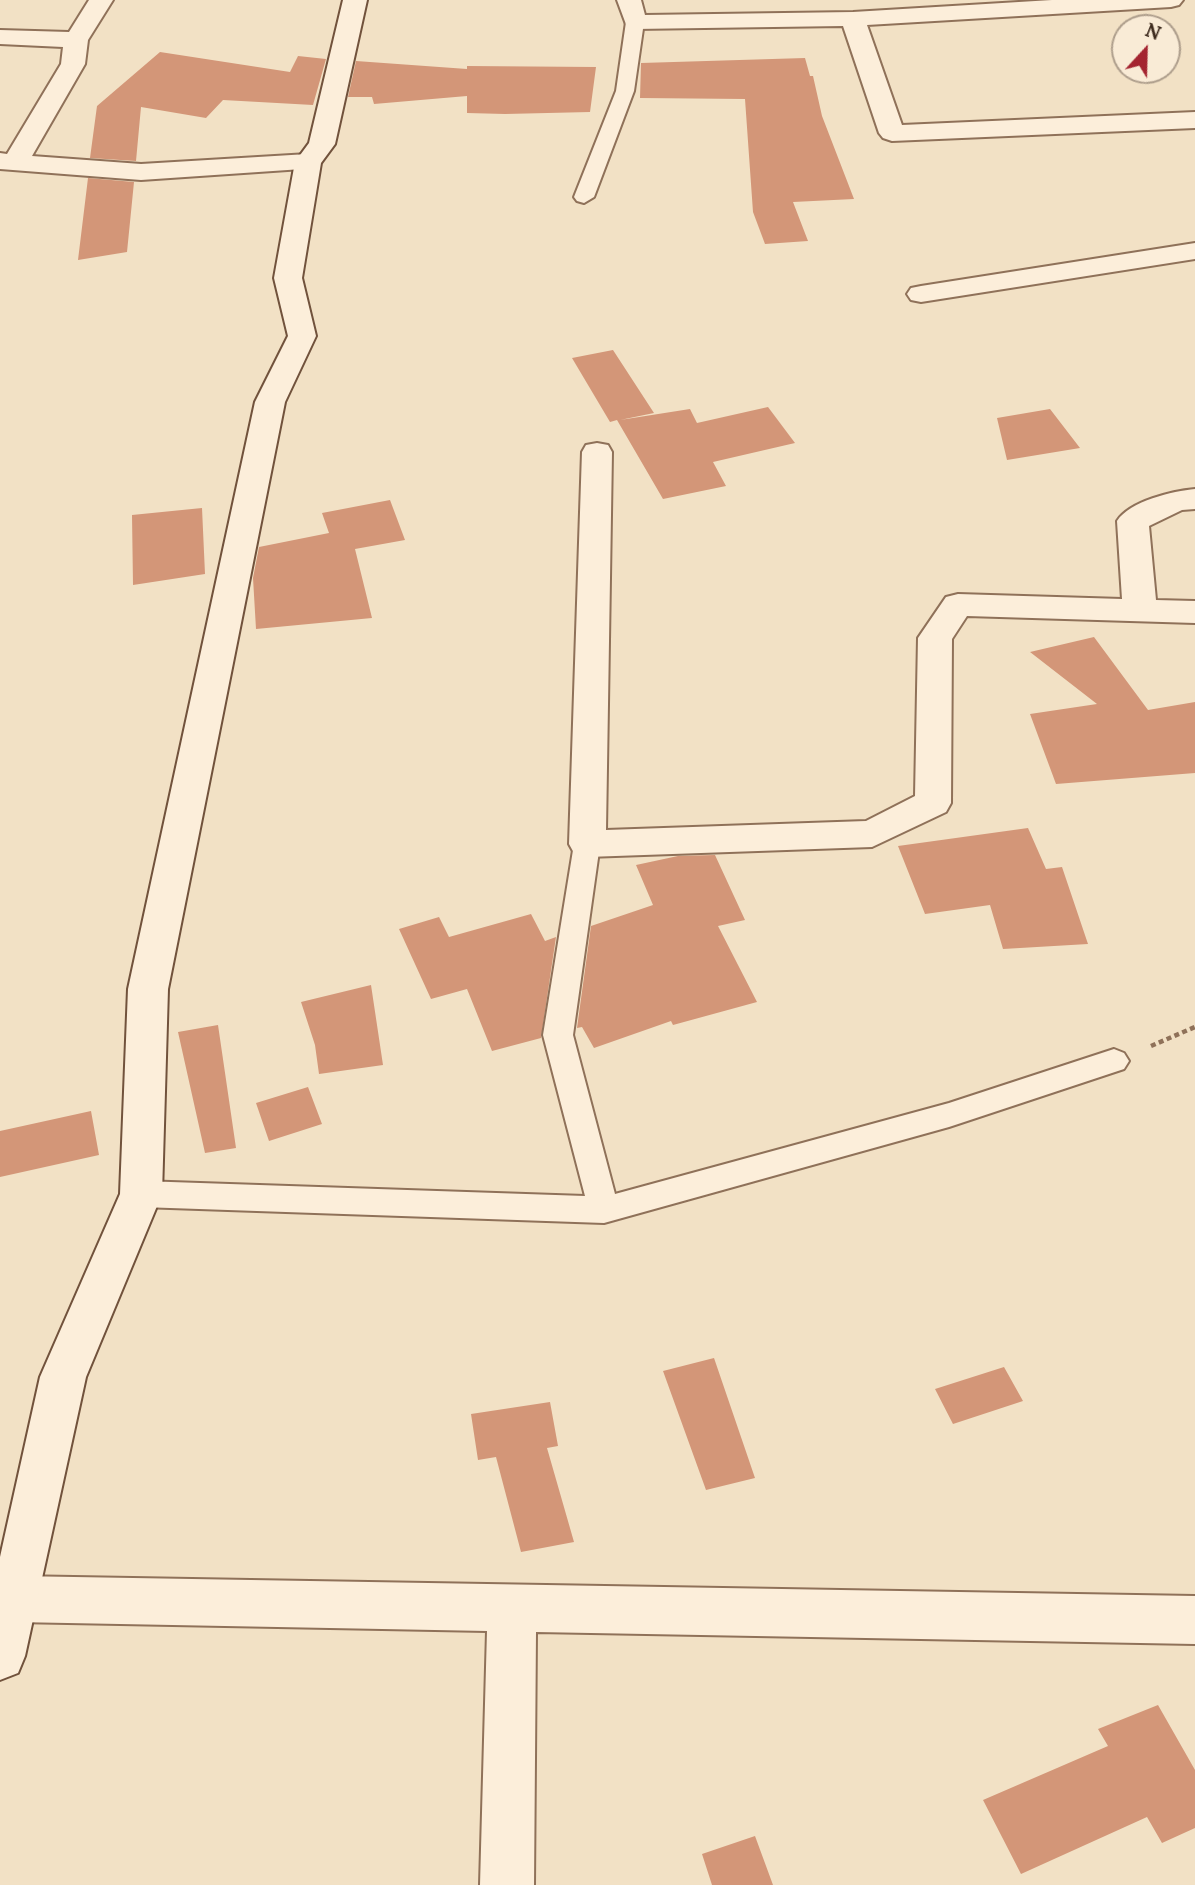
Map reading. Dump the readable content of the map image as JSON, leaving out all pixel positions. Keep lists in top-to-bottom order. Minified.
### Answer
{"north":"top"}
